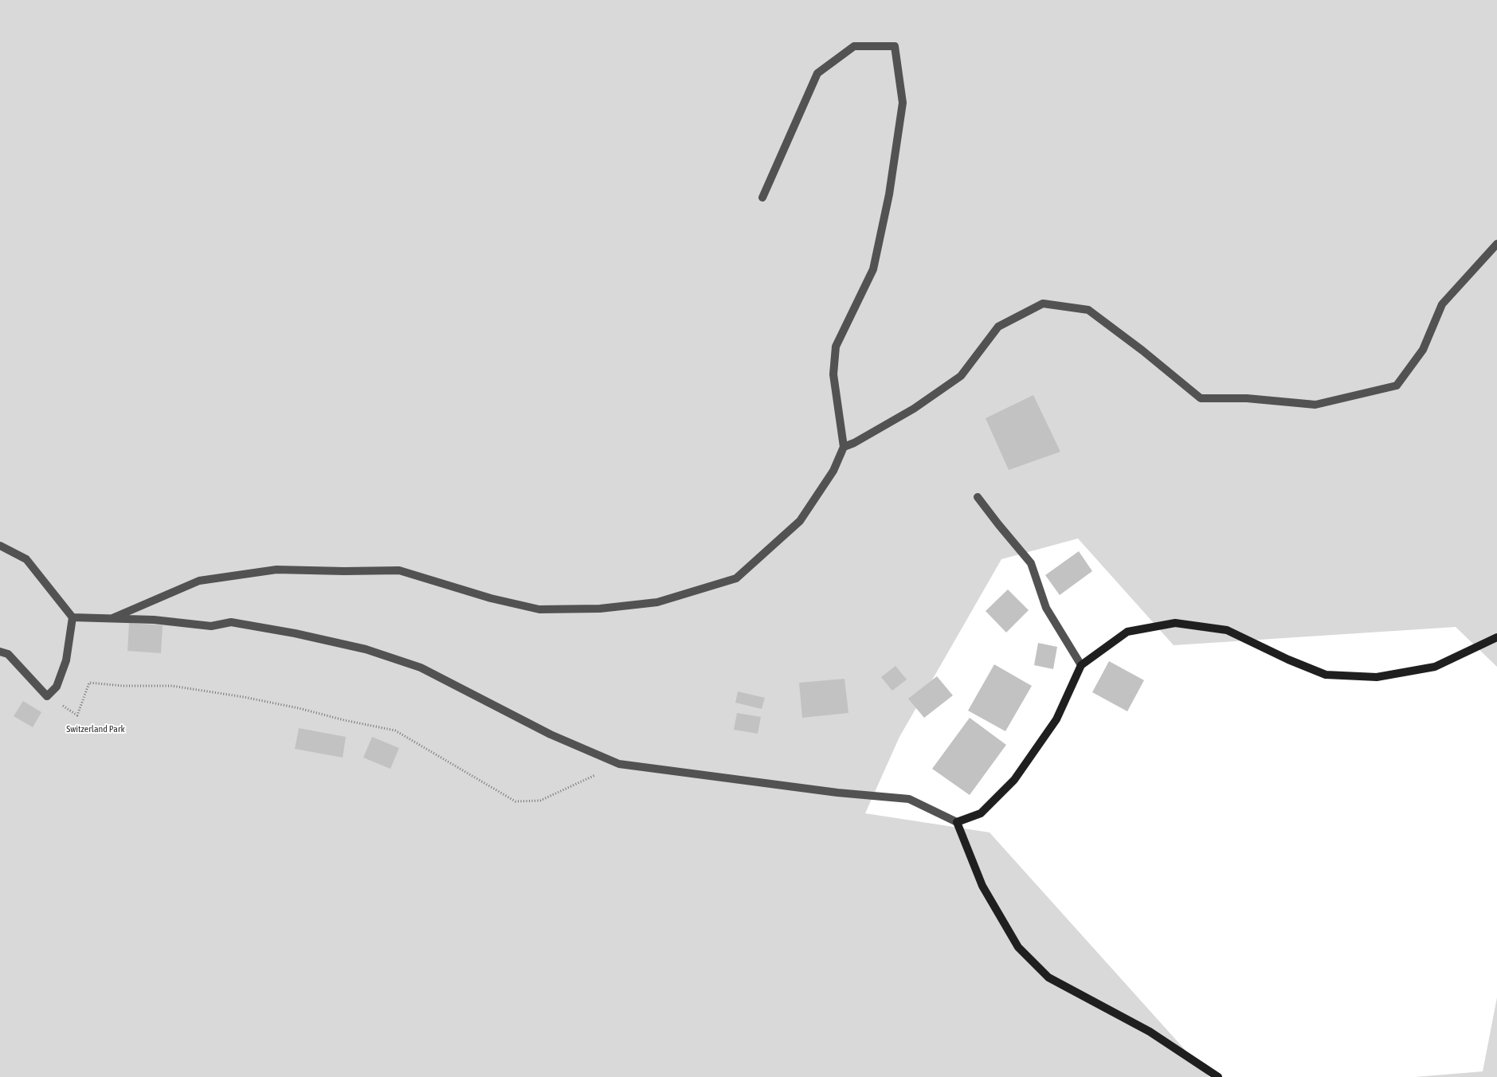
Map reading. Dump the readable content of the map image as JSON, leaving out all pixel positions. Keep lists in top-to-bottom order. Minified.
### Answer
{"parks":["Switzerland Park"]}
